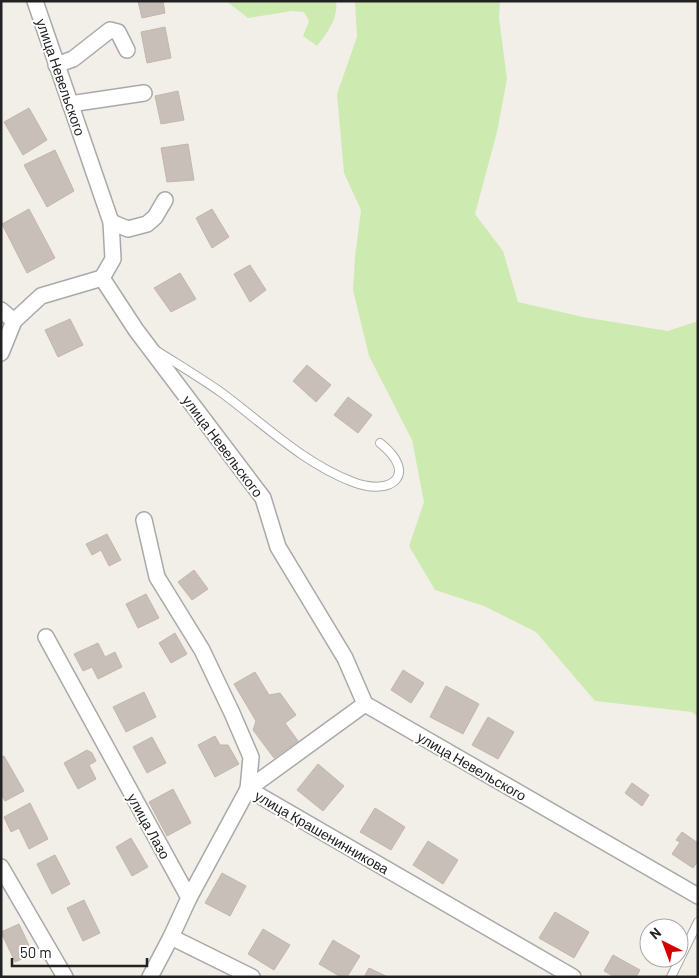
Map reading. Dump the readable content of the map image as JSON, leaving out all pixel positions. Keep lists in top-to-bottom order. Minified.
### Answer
{"streets":{"street":["улица Невельского","улица Лазо","улица Крашенинникова"]},"scale_bar":"50 m","north":"top left"}
